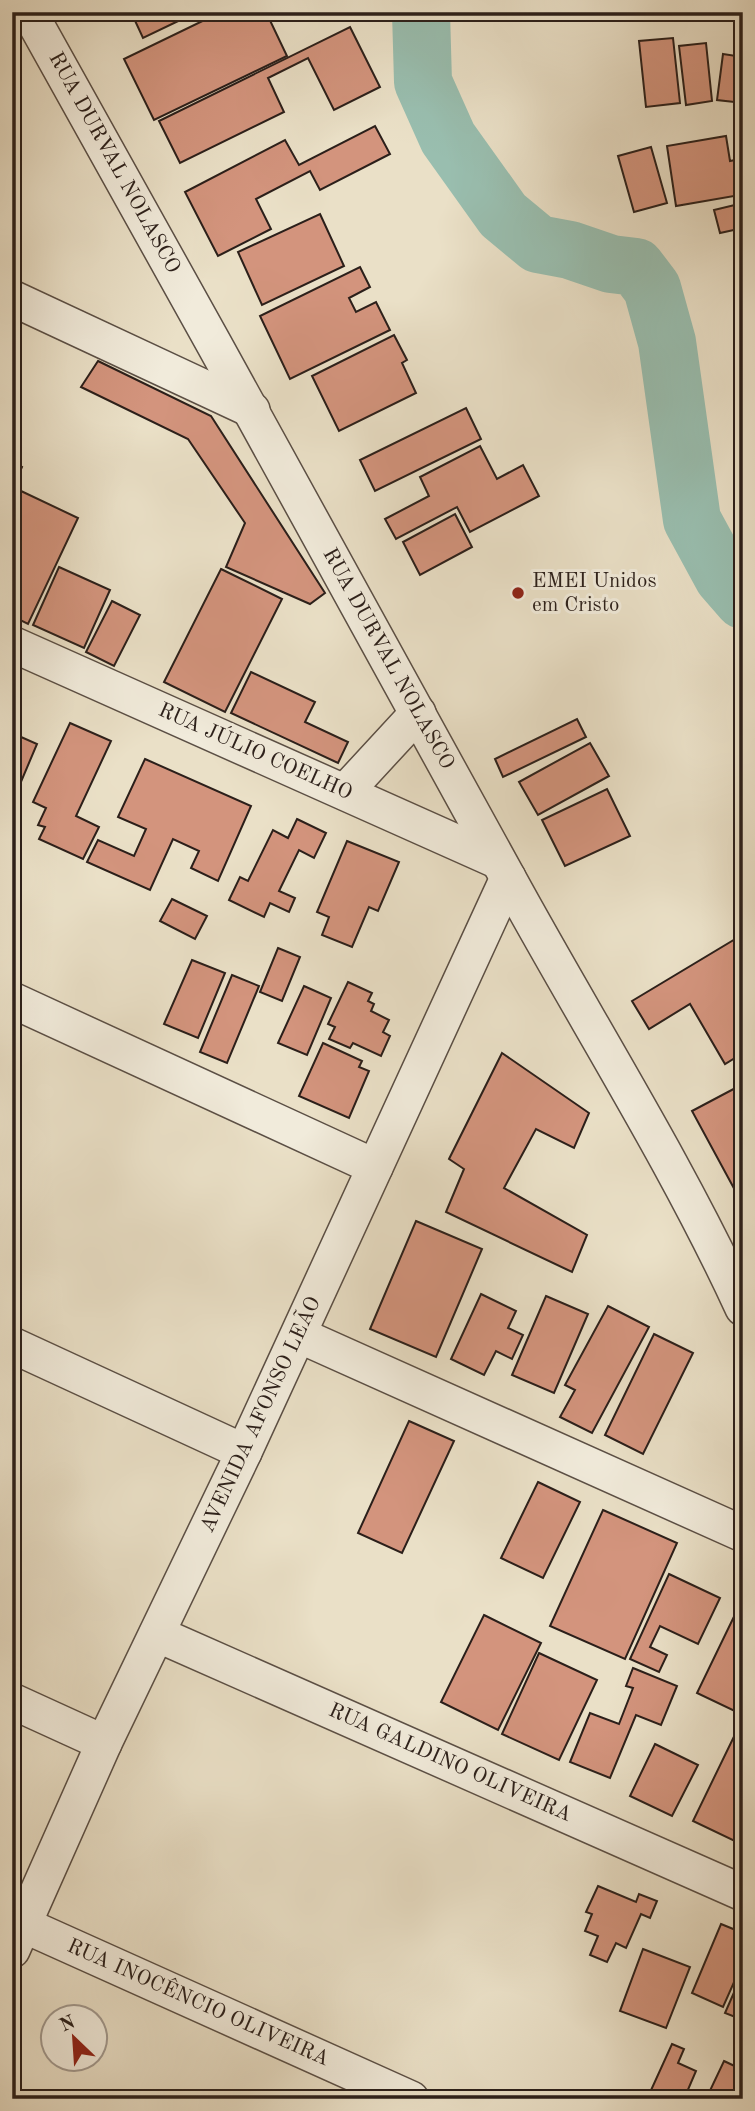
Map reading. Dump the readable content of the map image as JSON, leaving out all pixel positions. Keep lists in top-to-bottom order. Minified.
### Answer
{"streets":{"street":["RUA DURVAL NOLASCO","RUA JÚLIO COELHO","AVENIDA AFONSO LEÃO","RUA GALDINO OLIVEIRA","RUA INOCÊNCIO OLIVEIRA"]},"crossings":[["RUA DURVAL NOLASCO","RUA JÚLIO COELHO"],["RUA DURVAL NOLASCO","AVENIDA AFONSO LEÃO"],["RUA JÚLIO COELHO","AVENIDA AFONSO LEÃO"],["AVENIDA AFONSO LEÃO","RUA GALDINO OLIVEIRA"],["AVENIDA AFONSO LEÃO","RUA INOCÊNCIO OLIVEIRA"]],"places":["EMEI Unidos em Cristo"],"north":"top left"}
